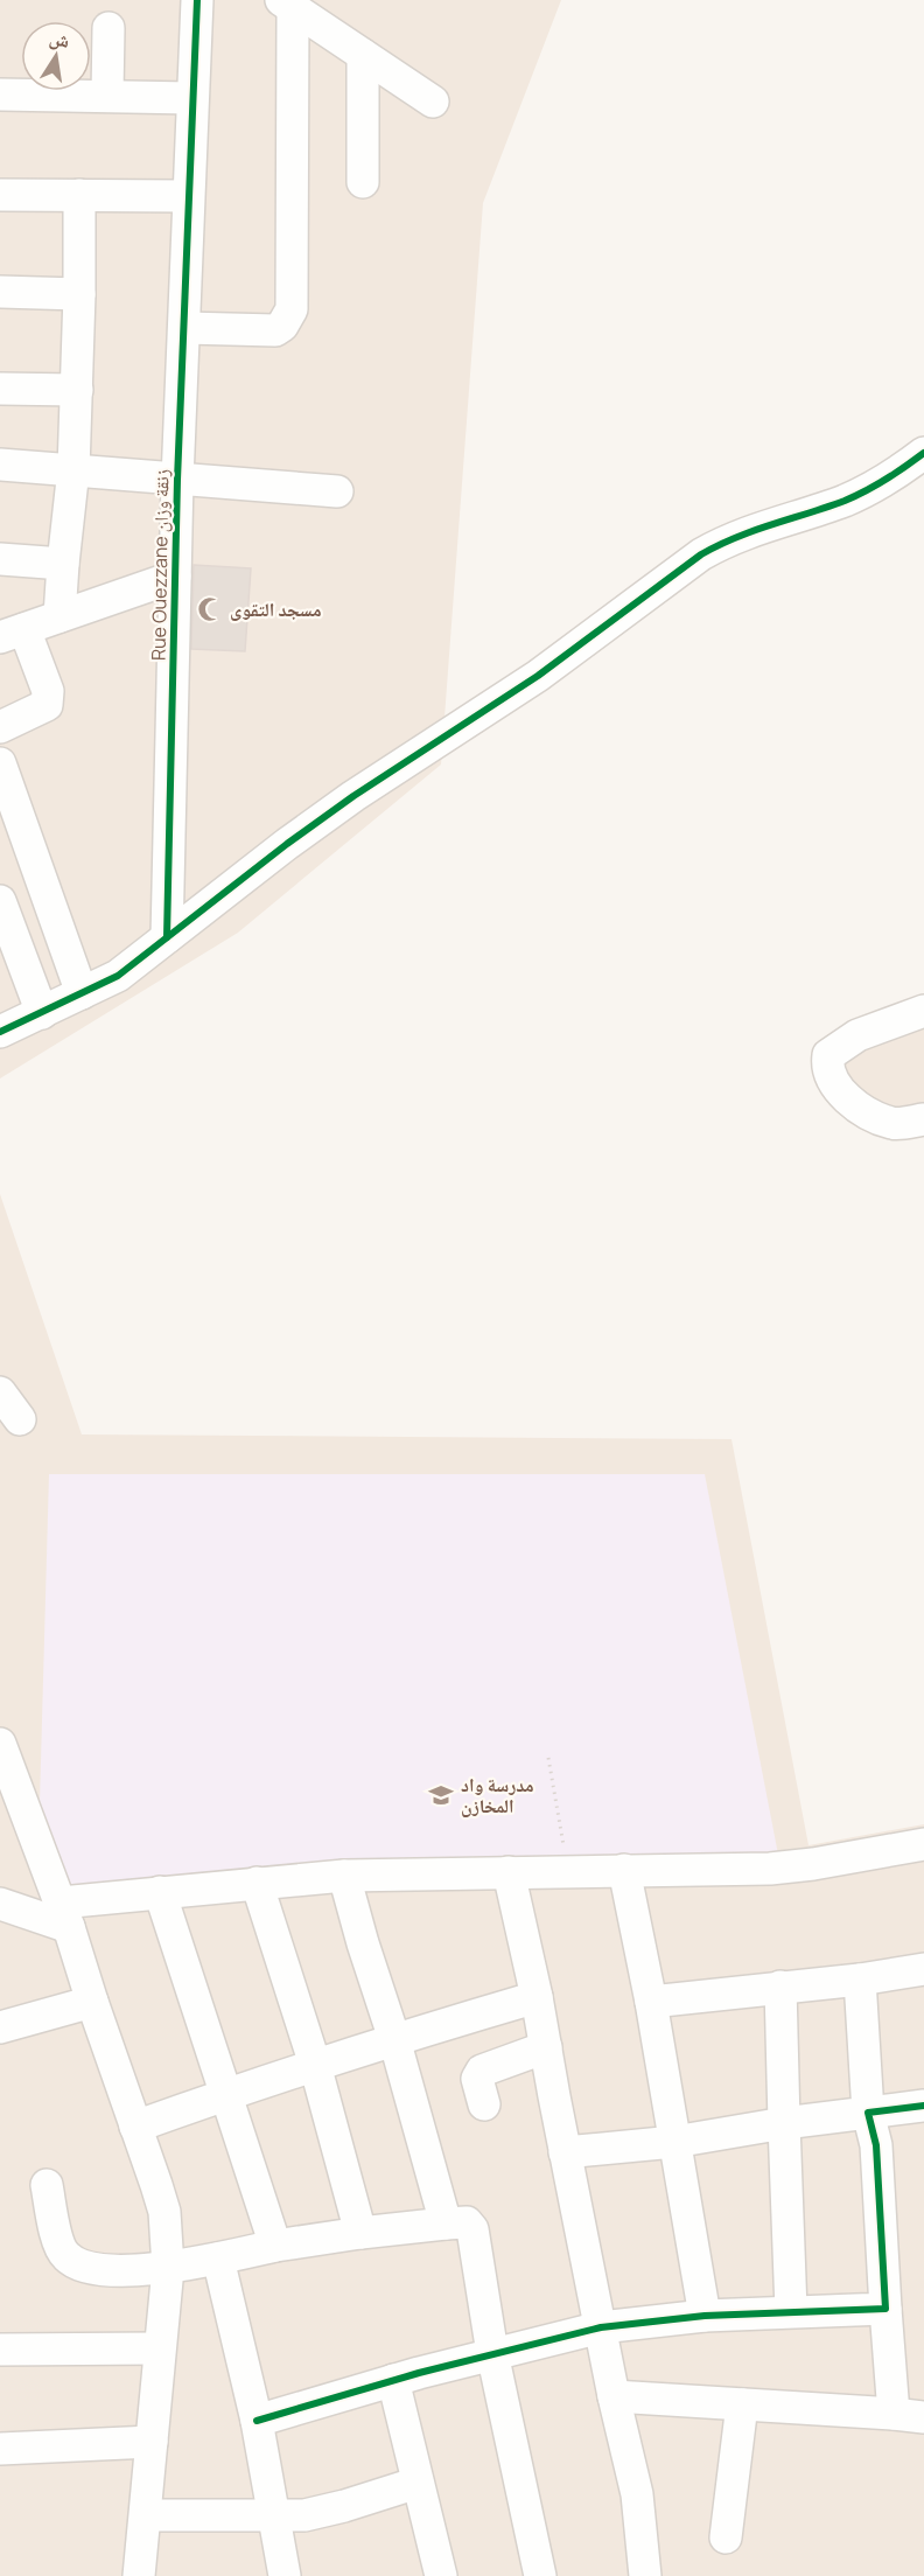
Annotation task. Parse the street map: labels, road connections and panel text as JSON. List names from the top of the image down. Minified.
{"streets":{"street":["Rue Ouezzane زنقة وزان"]},"places":{"mosque":["مسجد التقوى"],"school or university":["مدرسة واد المخازن"]},"north":"top"}
